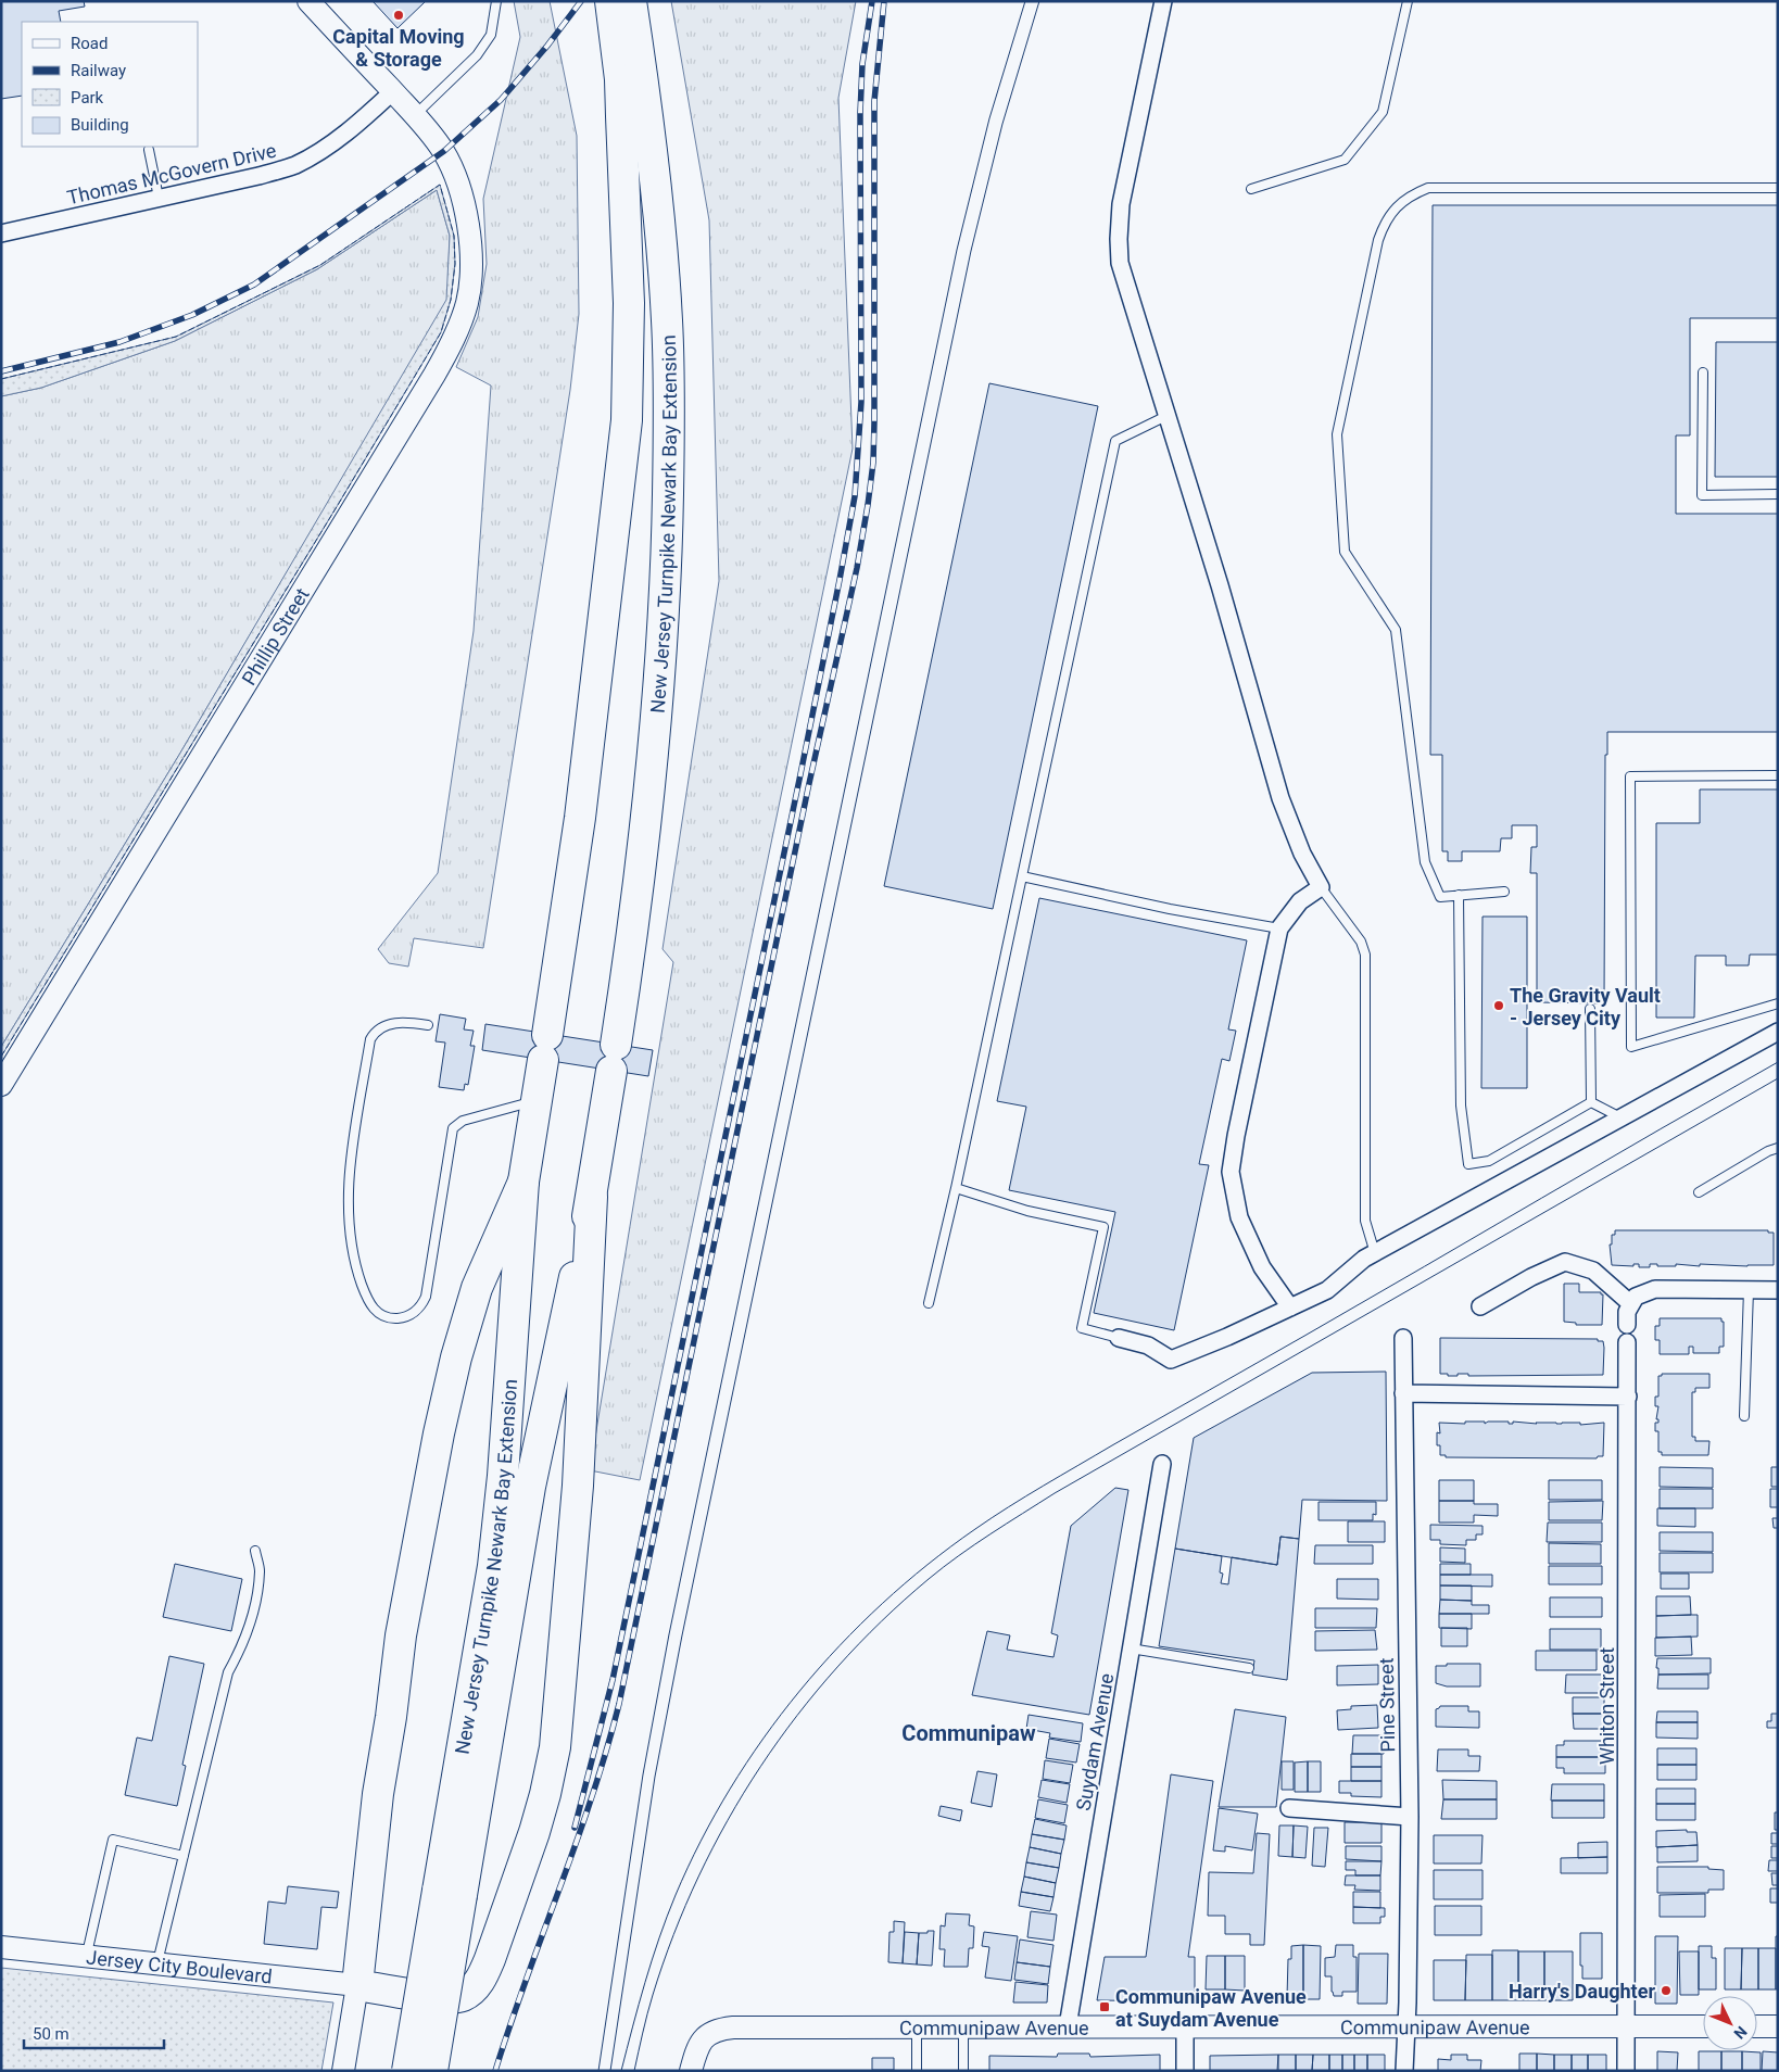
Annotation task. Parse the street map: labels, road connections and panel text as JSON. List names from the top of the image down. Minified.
{"streets":{"highway":["New Jersey Turnpike Newark Bay Extension"],"street":["Thomas McGovern Drive","Phillip Street","Pine Street","Whiton Street","Suydam Avenue","Jersey City Boulevard","Communipaw Avenue"]},"crossings":[["Thomas McGovern Drive","Phillip Street"],["Pine Street","Communipaw Avenue"],["Whiton Street","Communipaw Avenue"],["Suydam Avenue","Communipaw Avenue"]],"districts":["Communipaw"],"places":{"other":["Capital Moving & Storage","The Gravity Vault - Jersey City","Harry's Daughter"],"transit":["Communipaw Avenue at Suydam Avenue"]},"legend":["Road","Railway","Park","Building"],"scale_bar":"50 m","north":"bottom right"}
